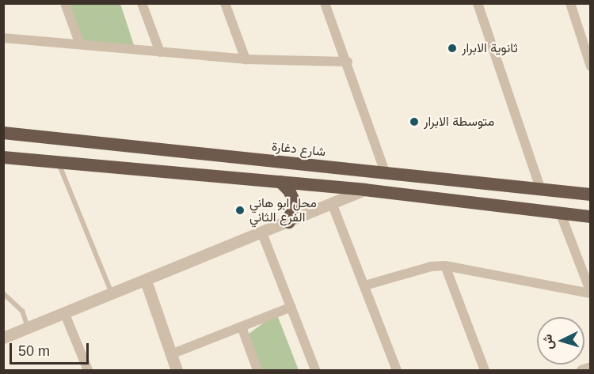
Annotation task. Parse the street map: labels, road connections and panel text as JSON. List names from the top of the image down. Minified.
{"streets":{"highway":["شارع دغارة"]},"places":["ثانوية الابرار","متوسطة الابرار","محل ابو هاني الفرع الثاني"],"scale_bar":"50 m","north":"left"}
